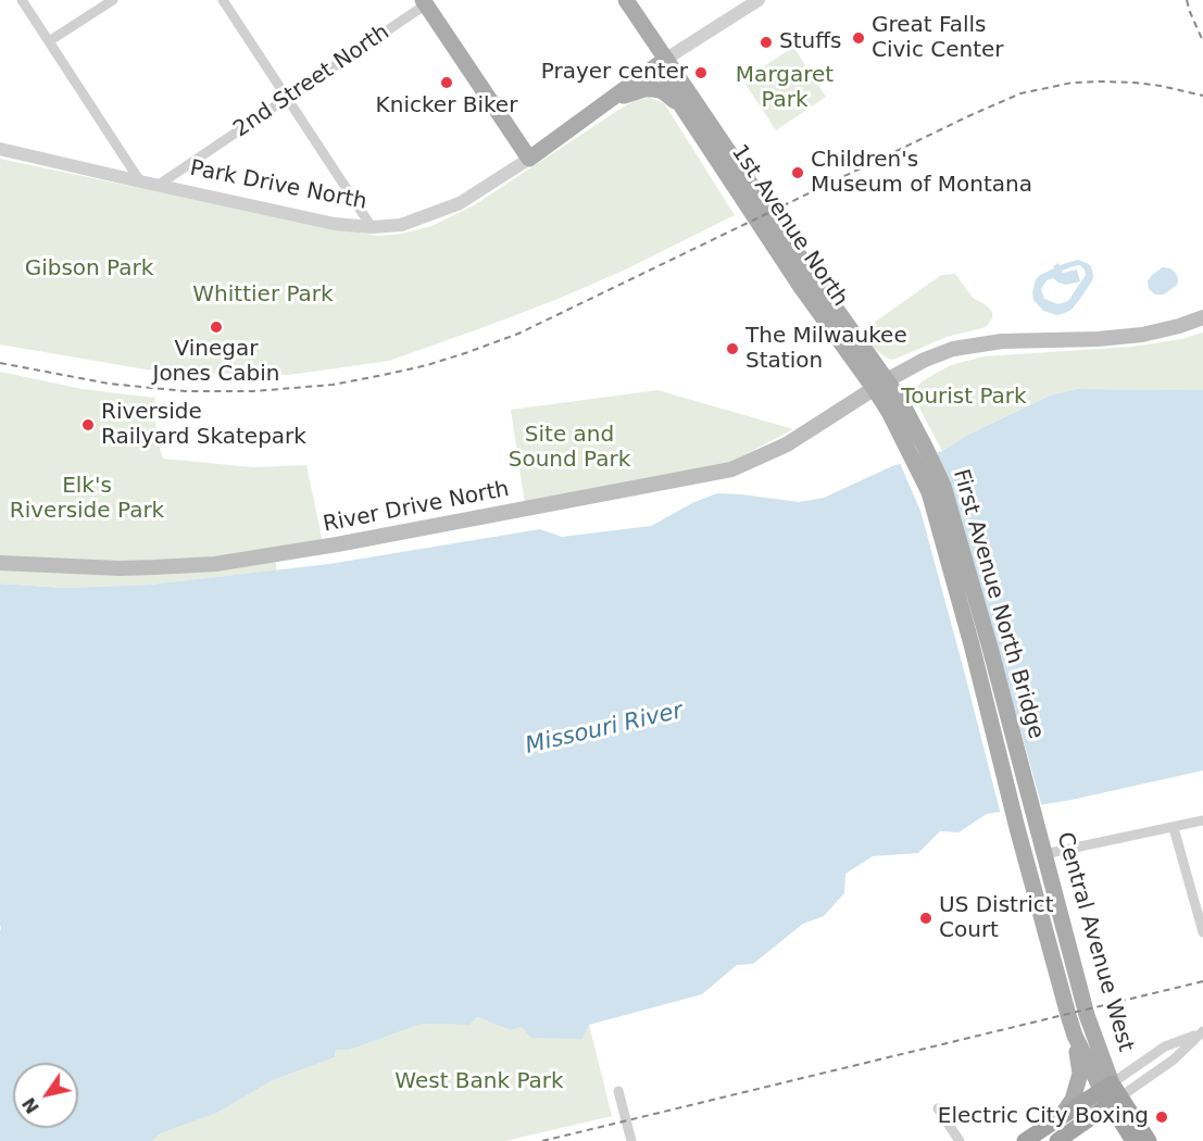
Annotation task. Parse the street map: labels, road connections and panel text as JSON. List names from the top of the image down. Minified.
{"streets":{"highway":["Central Avenue West"],"main road":["Park Drive North","1st Avenue North","River Drive North","First Avenue North Bridge"],"street":["2nd Street North"]},"crossings":[["2nd Street North","Park Drive North"],["Park Drive North","1st Avenue North"],["1st Avenue North","River Drive North"],["1st Avenue North","First Avenue North Bridge"],["First Avenue North Bridge","Central Avenue West"]],"water":["Missouri River"],"parks":["Margaret Park","Gibson Park","Whittier Park","Tourist Park","Site and Sound Park","Elk's Riverside Park","West Bank Park"],"places":["Great Falls Civic Center","Stuffs","Prayer center","Knicker Biker","Children's Museum of Montana","Vinegar Jones Cabin","The Milwaukee Station","Riverside Railyard Skatepark","US District Court","Electric City Boxing"],"north":"bottom left"}
